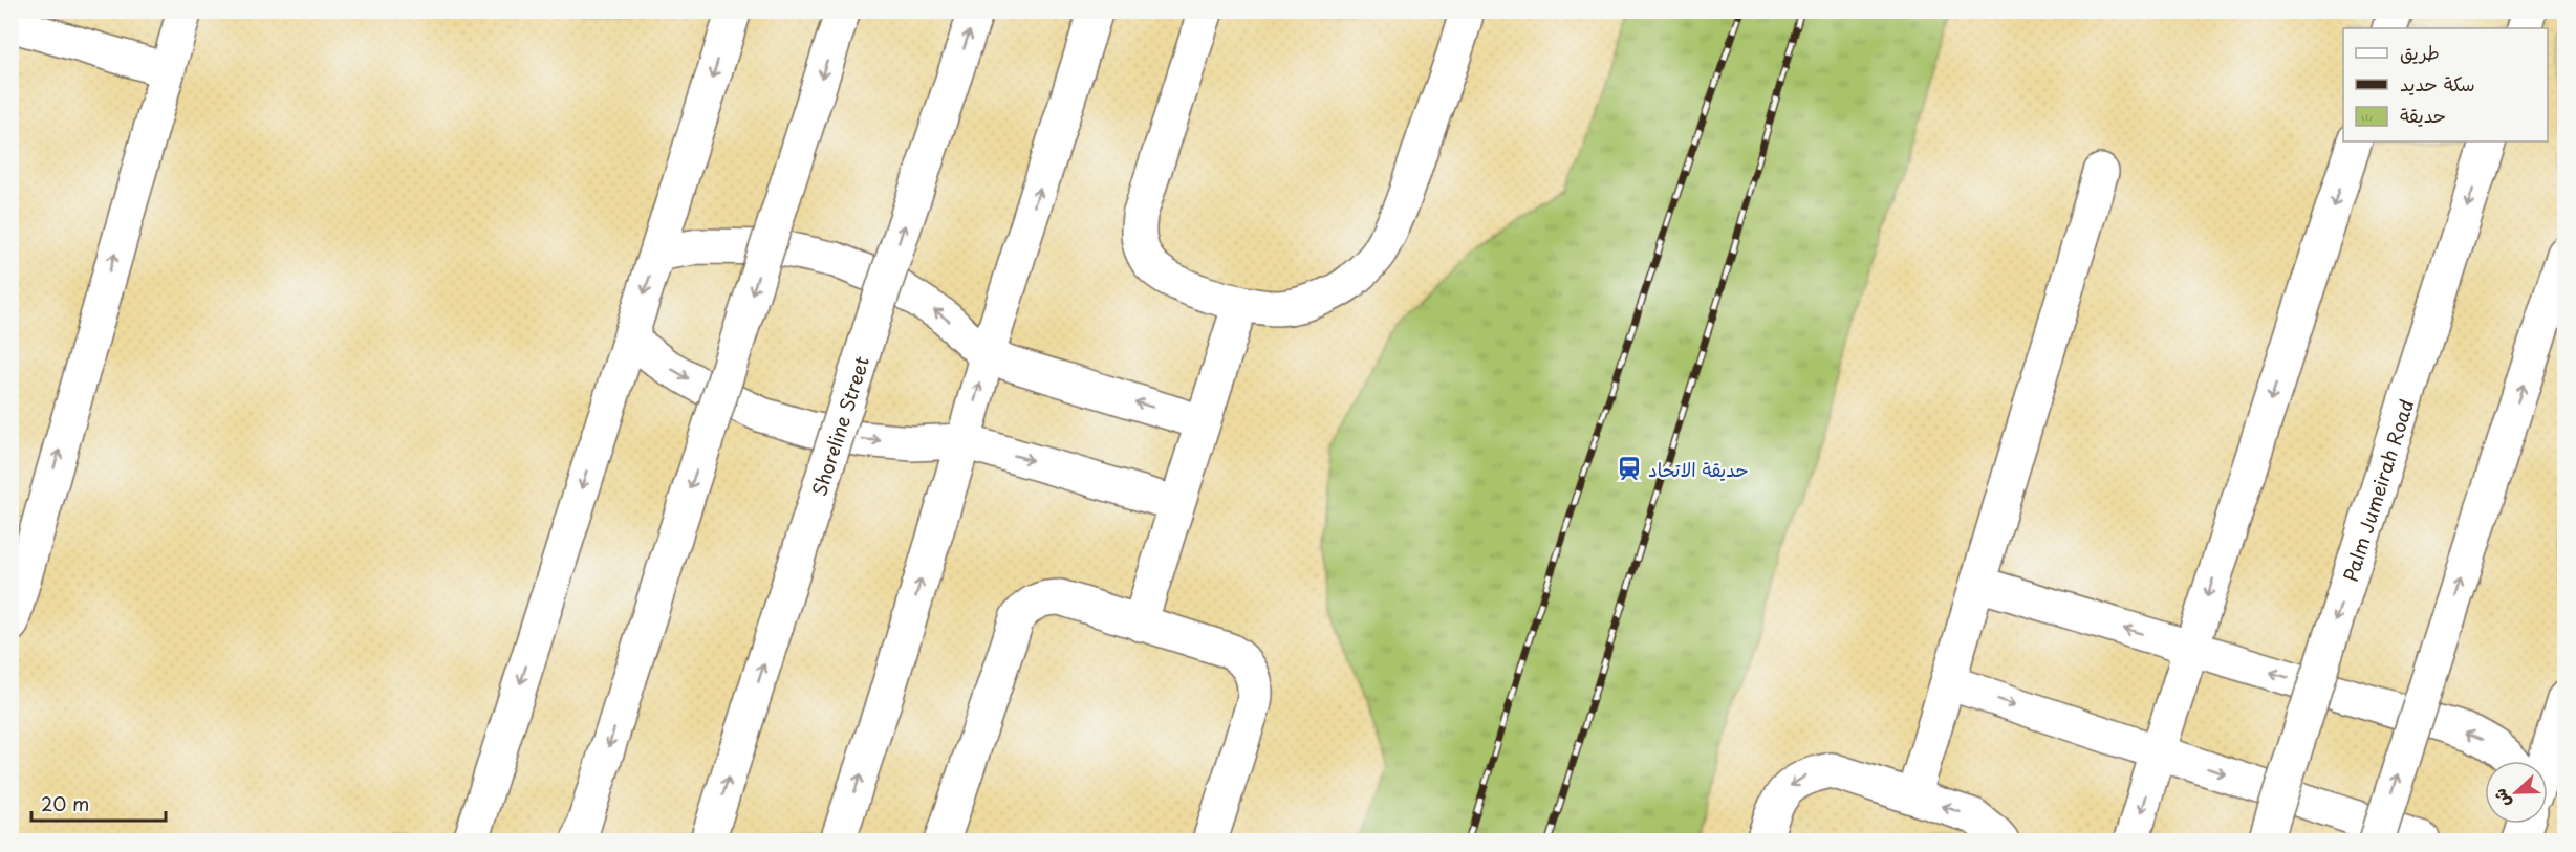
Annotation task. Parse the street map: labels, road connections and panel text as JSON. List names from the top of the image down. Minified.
{"streets":{"street":["Shoreline Street","Palm Jumeirah Road"]},"places":{"station":["حديقة الاتحاد"]},"legend":["طريق","سكة حديد","حديقة"],"scale_bar":"20 m","north":"left"}
